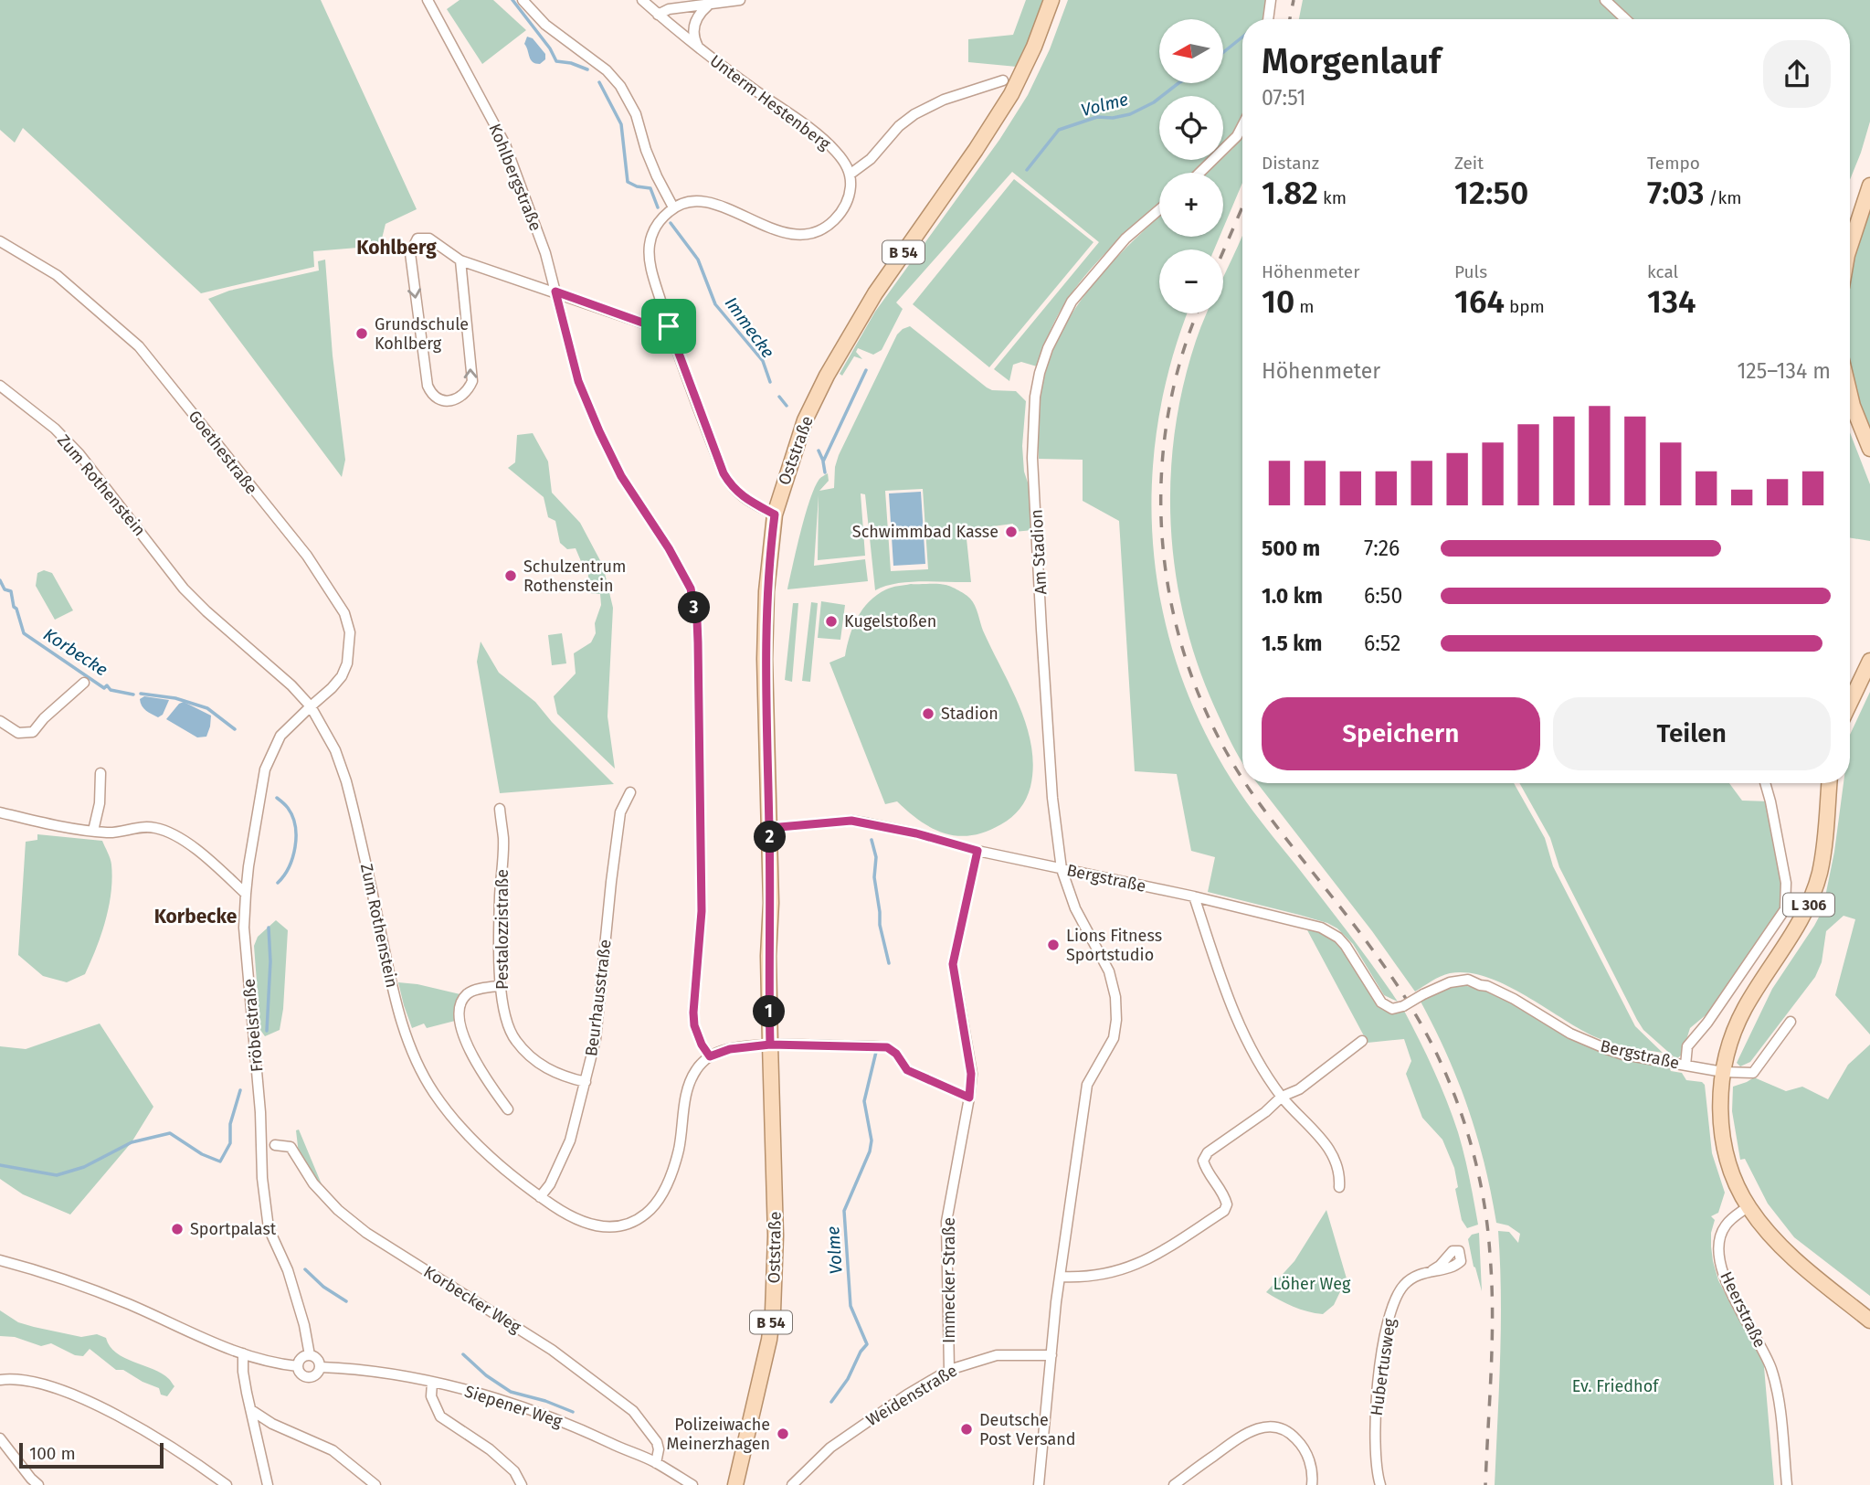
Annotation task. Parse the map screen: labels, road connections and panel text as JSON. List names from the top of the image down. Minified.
{"streets":{"main road":["B 54","Oststraße","L 306"],"street":["Unterm Hestenberg","Kohlbergstraße","Goethestraße","Zum Rothenstein","Am Stadion","Bergstraße","Pestalozzistraße","Beurhausstraße","Fröbelstraße","Immecker Straße","Korbecker Weg","Heerstraße","Hubertusweg","Weidenstraße","Siepener Weg"]},"crossings":[["Kohlbergstraße","Zum Rothenstein"],["Oststraße","Bergstraße"],["Goethestraße","Zum Rothenstein"],["Goethestraße","Fröbelstraße"],["Zum Rothenstein","Beurhausstraße"],["Zum Rothenstein","Fröbelstraße"],["Am Stadion","Bergstraße"],["Bergstraße","L 306"],["Bergstraße","Immecker Straße"],["L 306","Heerstraße"],["Pestalozzistraße","Beurhausstraße"],["Fröbelstraße","Siepener Weg"],["Immecker Straße","Weidenstraße"],["Korbecker Weg","Siepener Weg"]],"districts":["Kohlberg","Korbecke"],"water":["Volme","Immecke","Korbecke"],"parks":["Löher Weg","Ev. Friedhof"],"places":["Grundschule Kohlberg","Schwimmbad Kasse","Schulzentrum Rothenstein","Kugelstoßen","Stadion","Lions Fitness Sportstudio","Sportpalast","Deutsche Post Versand","Polizeiwache Meinerzhagen"],"scale_bar":"100 m","north":"left","page":{"map_buttons":["+","−"],"heading":["Morgenlauf","07:51"],"stats":[["Distanz","1.82 km"],["Zeit","12:50"],["Tempo","7:03 /km"],["Höhenmeter","10 m"],["Puls","164 bpm"],["kcal","134"]],"chart":["Höhenmeter","125–134 m"],"list":[{"name":"500 m","note":"7:26"},{"name":"1.0 km","note":"6:50"},{"name":"1.5 km","note":"6:52"}],"pins":["3","2","1"],"buttons":["Speichern","Teilen"],"scale":"100 m"}}
